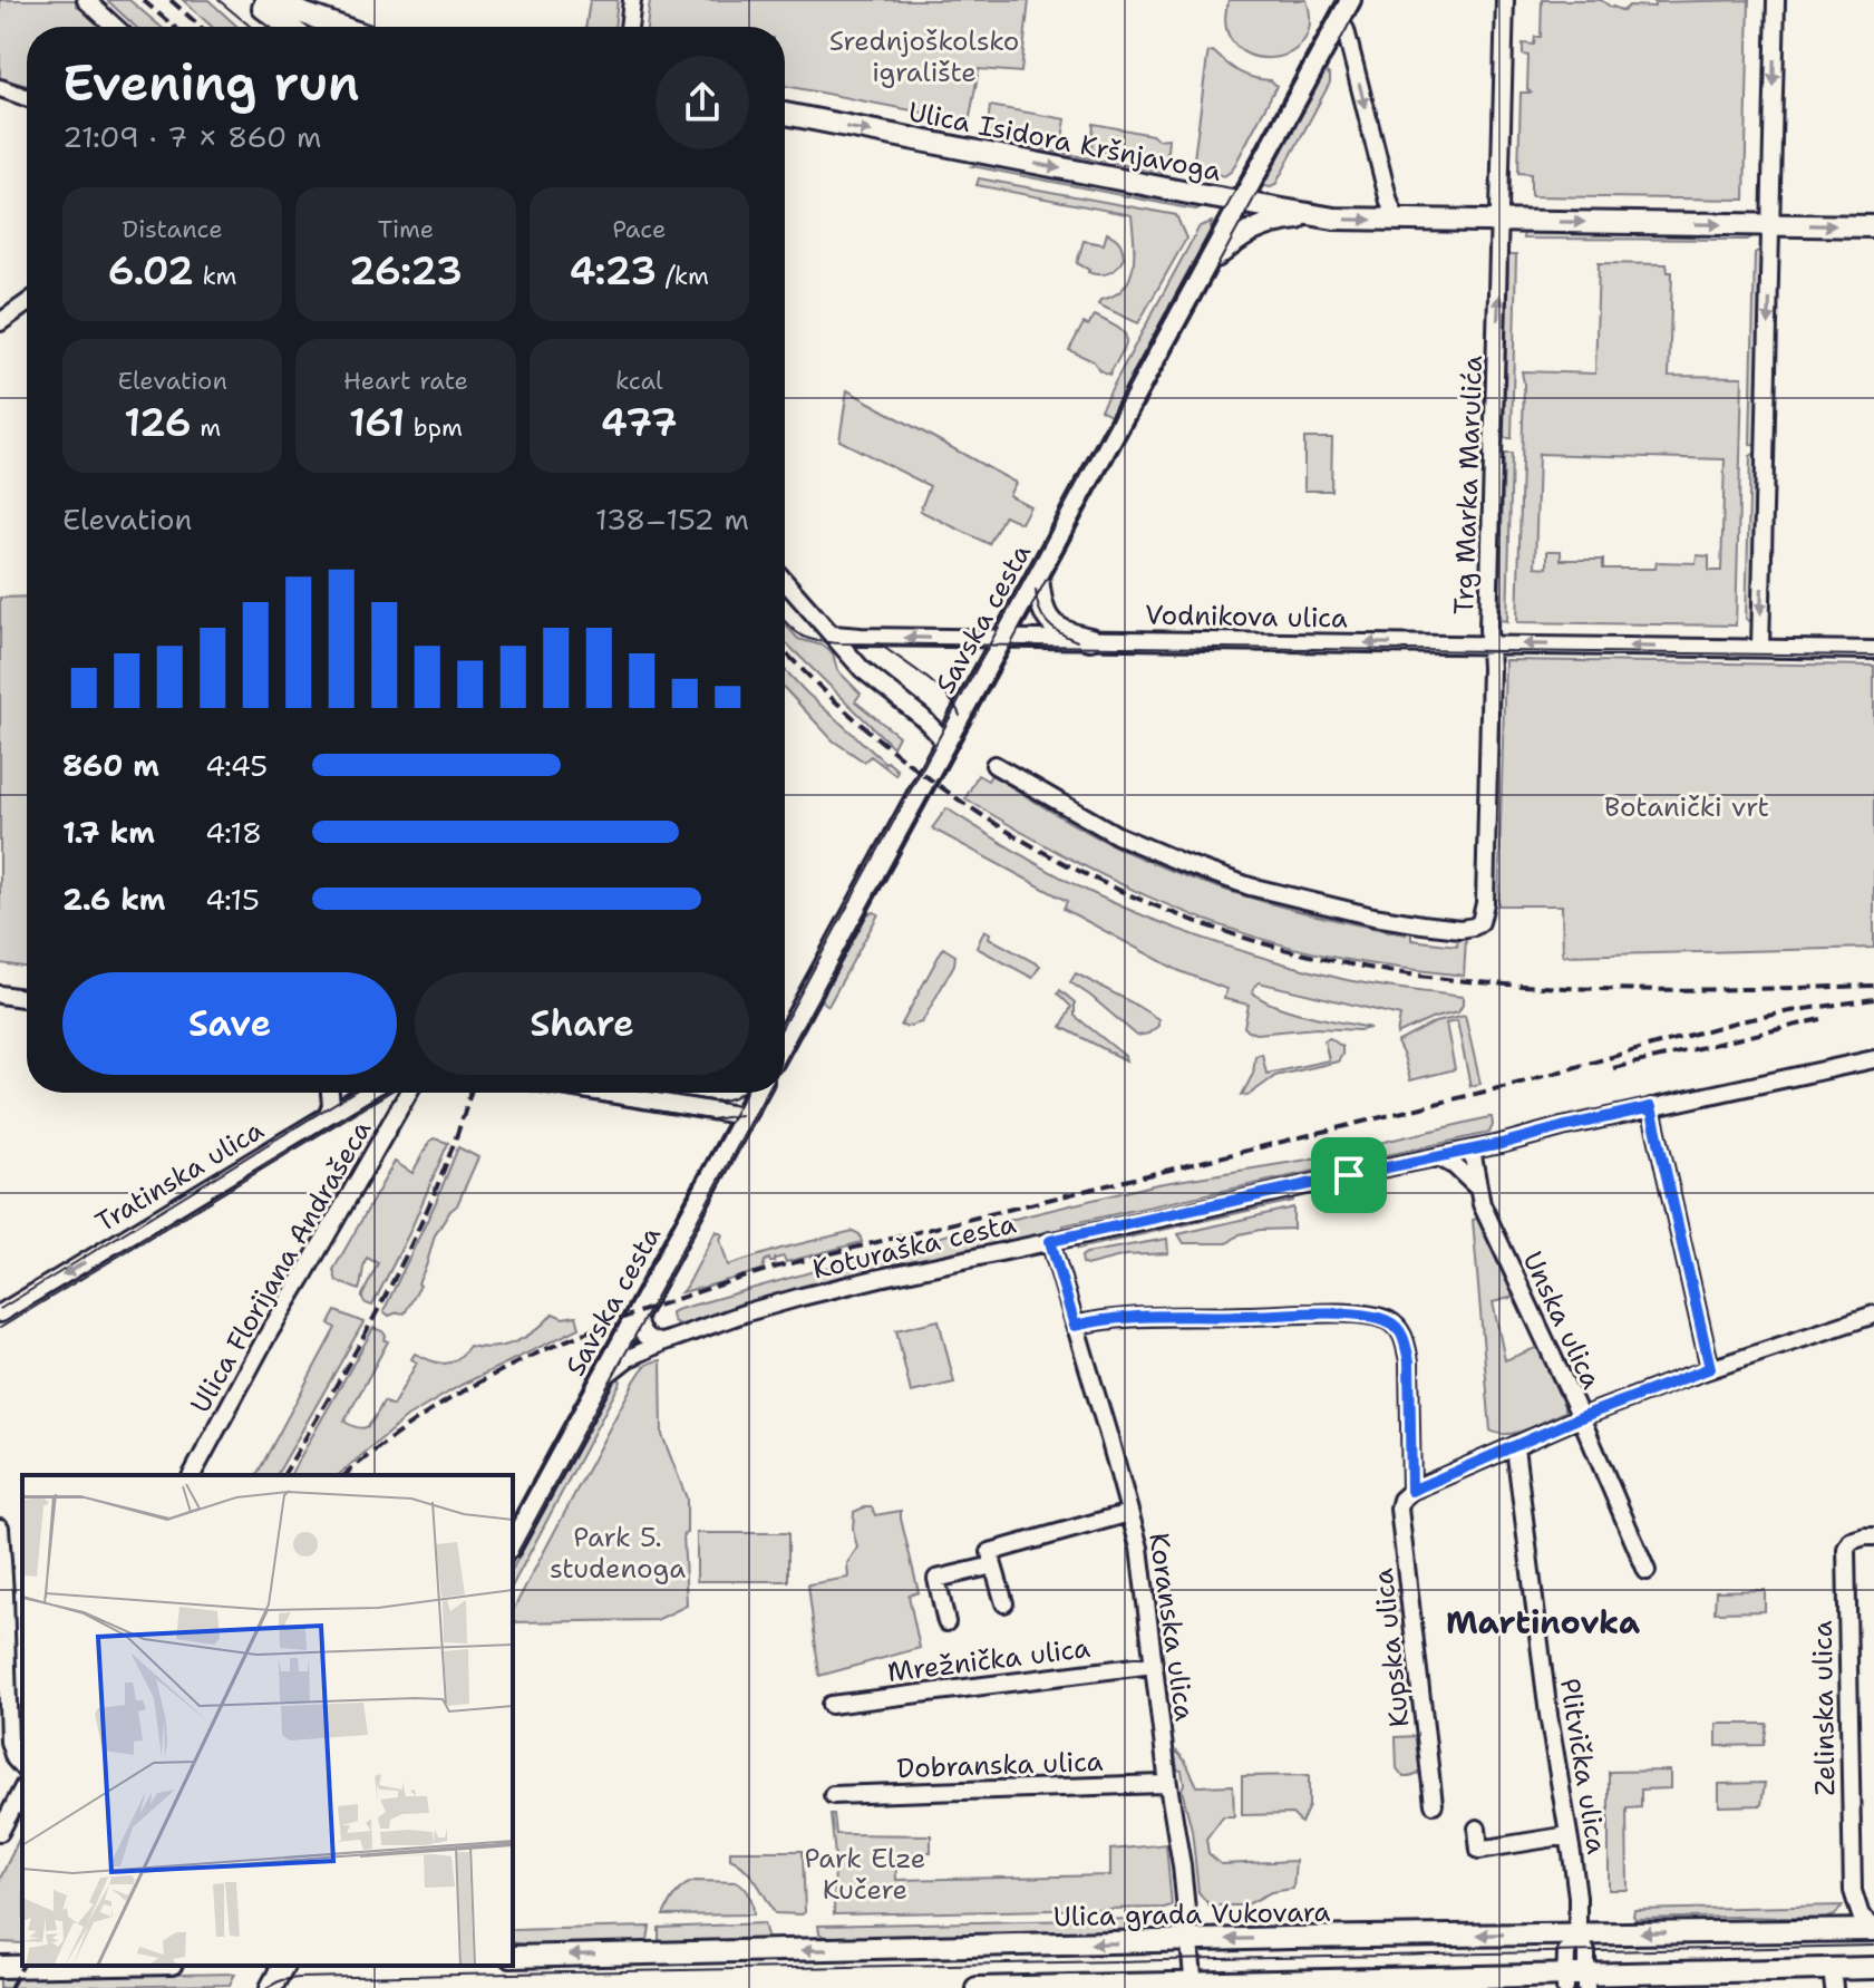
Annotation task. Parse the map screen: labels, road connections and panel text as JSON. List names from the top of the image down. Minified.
{"streets":{"main road":["Ulica Isidora Kršnjavoga","Savska cesta","Ulica grada Vukovara"],"street":["Trg Marka Marulića","Vodnikova ulica","Tratinska ulica","Koturaška cesta","Ulica Florijana Andrašeca","Unska ulica","Koranska ulica","Kupska ulica","Mrežnička ulica","Zelinska ulica","Dobranska ulica","Plitvička ulica"]},"crossings":[["Ulica Isidora Kršnjavoga","Savska cesta"],["Trg Marka Marulića","Vodnikova ulica"],["Vodnikova ulica","Savska cesta"],["Savska cesta","Koturaška cesta"],["Koturaška cesta","Unska ulica"],["Koturaška cesta","Koranska ulica"],["Koranska ulica","Mrežnička ulica"],["Koranska ulica","Dobranska ulica"],["Koranska ulica","Ulica grada Vukovara"],["Plitvička ulica","Ulica grada Vukovara"]],"one_way":["Ulica Isidora Kršnjavoga","Vodnikova ulica","Tratinska ulica"],"districts":["Martinovka"],"parks":["Srednjoškolsko igralište","Botanički vrt","Park 5. studenoga","Park Elze Kučere"],"page":{"heading":["Evening run","21:09 · 7 × 860 m"],"stats":[["Distance","6.02 km"],["Time","26:23"],["Pace","4:23 /km"],["Elevation","126 m"],["Heart rate","161 bpm"],["kcal","477"]],"chart":["Elevation","138–152 m"],"list":[{"name":"860 m","note":"4:45"},{"name":"1.7 km","note":"4:18"},{"name":"2.6 km","note":"4:15"}],"buttons":["Save","Share"]}}
